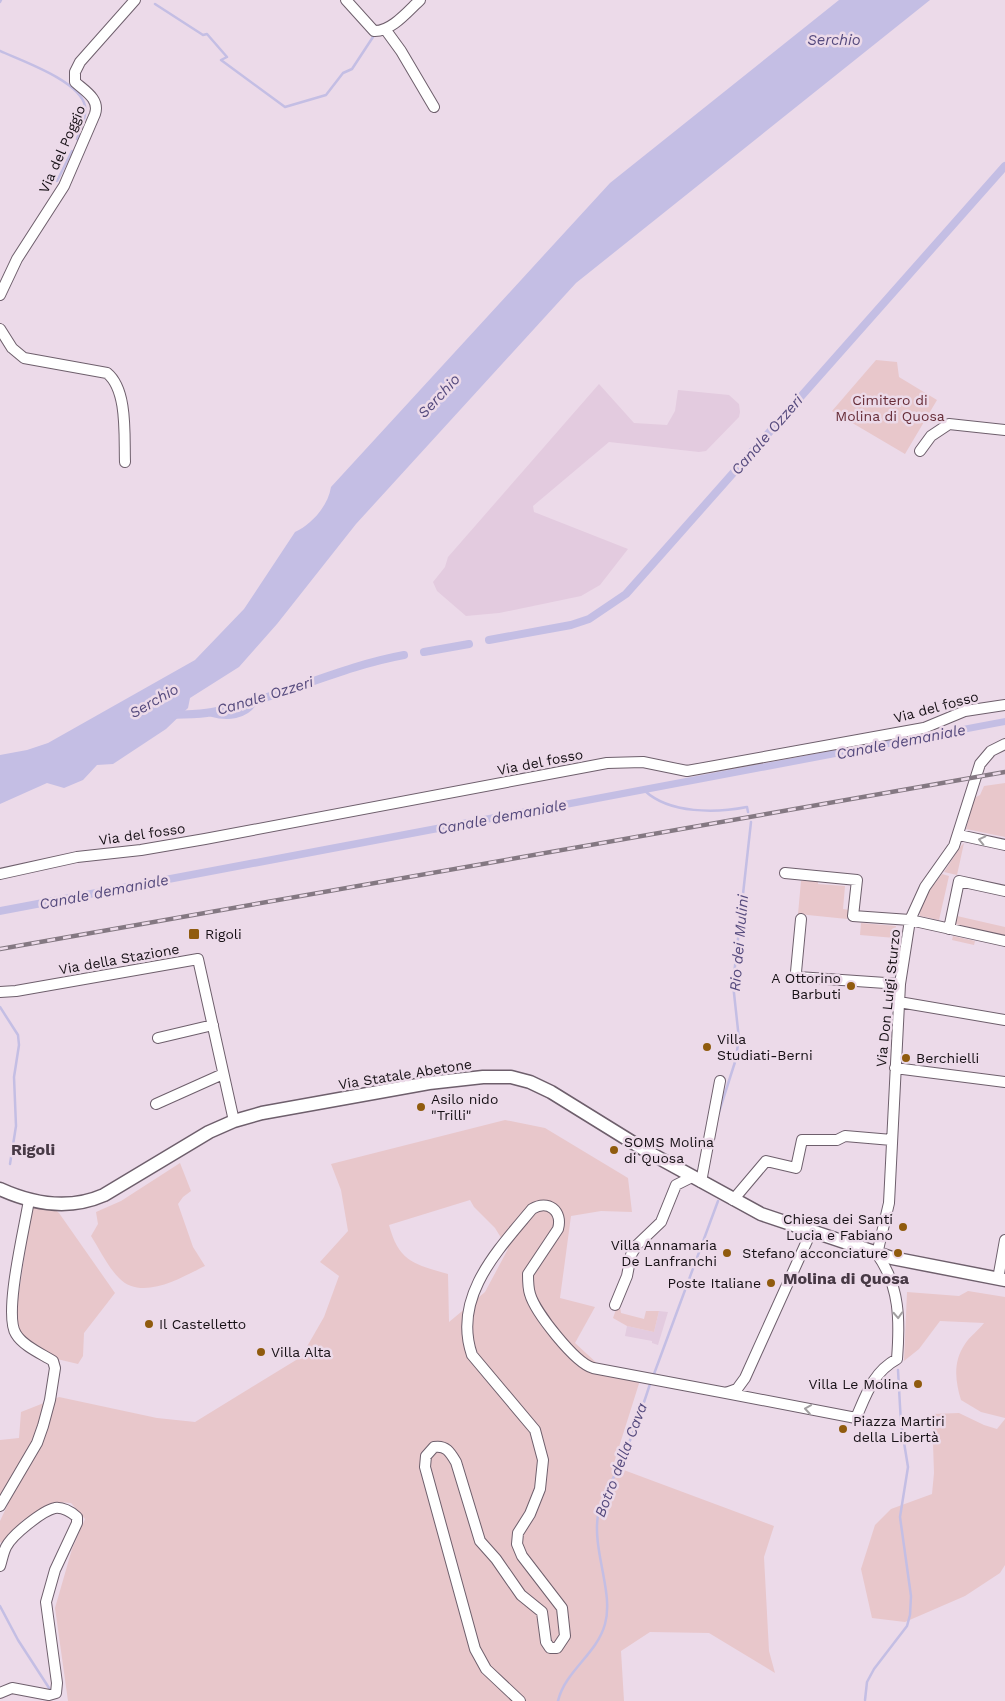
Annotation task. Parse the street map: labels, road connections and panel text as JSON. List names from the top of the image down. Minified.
{"streets":{"main road":["Via Statale Abetone"],"street":["Via del Poggio","Via del fosso","Via della Stazione","Via Don Luigi Sturzo"]},"crossings":[["Via della Stazione","Via Statale Abetone"],["Via Don Luigi Sturzo","Via Statale Abetone"]],"districts":["Rigoli","Molina di Quosa"],"water":["Serchio","Canale Ozzeri","Canale demaniale","Rio dei Mulini","Botro della Cava"],"parks":["Cimitero di Molina di Quosa"],"places":{"transit":["Rigoli"],"other":["A Ottorino Barbuti","Villa Studiati-Berni","Berchielli","Asilo nido \"Trilli\"","SOMS Molina di Quosa","Chiesa dei Santi Lucia e Fabiano","Villa Annamaria De Lanfranchi","Stefano acconciature","Poste Italiane","Il Castelletto","Villa Alta","Villa Le Molina","Piazza Martiri della Libertà"]}}
